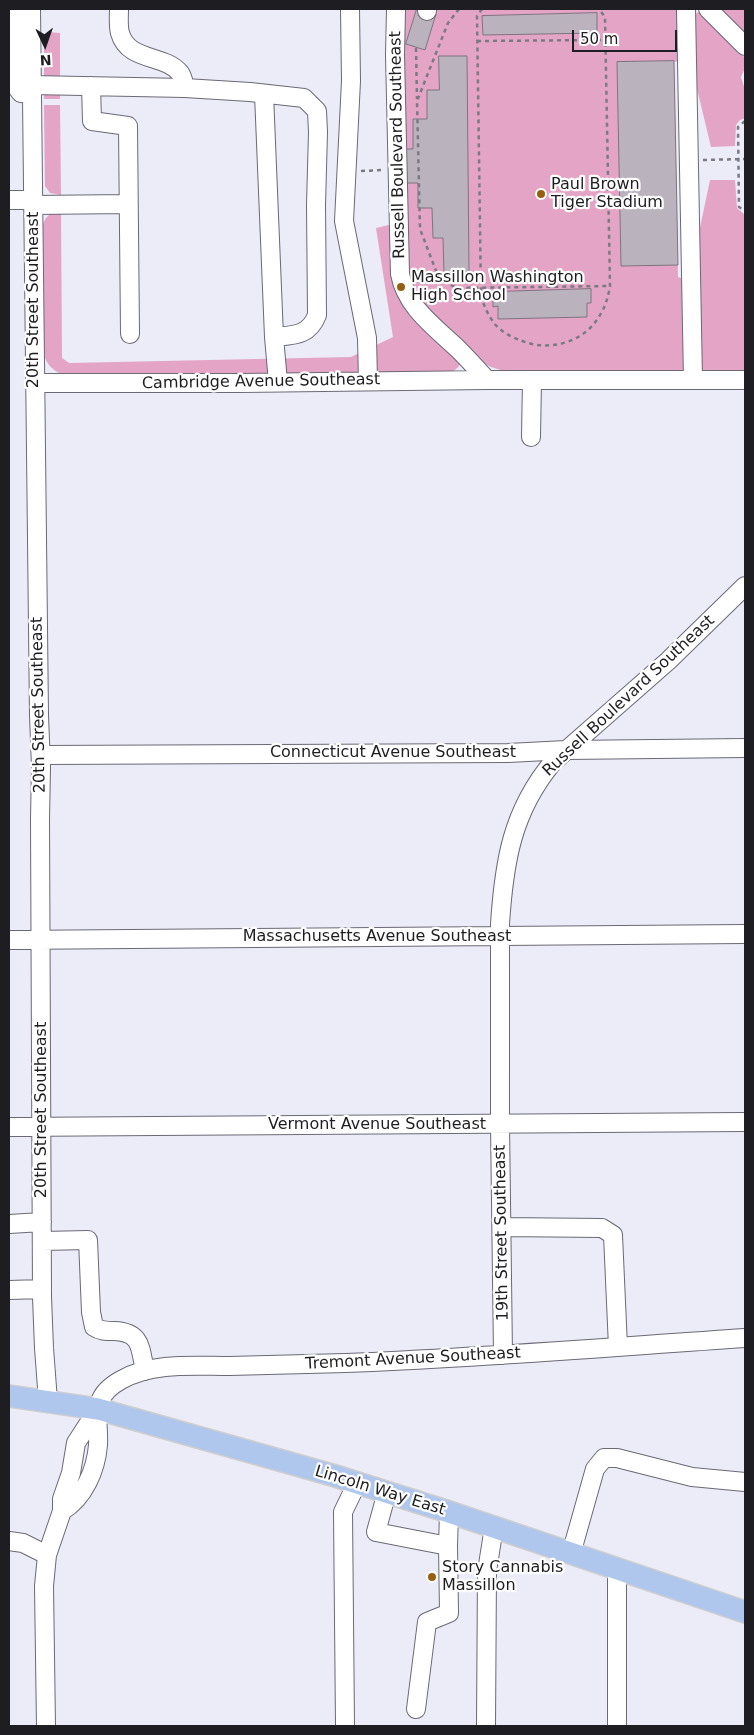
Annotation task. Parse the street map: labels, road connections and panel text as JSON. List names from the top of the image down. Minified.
{"streets":{"main road":["Lincoln Way East"],"street":["Russell Boulevard Southeast","20th Street Southeast","Cambridge Avenue Southeast","Connecticut Avenue Southeast","Massachusetts Avenue Southeast","Vermont Avenue Southeast","19th Street Southeast","Tremont Avenue Southeast"]},"crossings":[["Russell Boulevard Southeast","Cambridge Avenue Southeast"],["Russell Boulevard Southeast","Connecticut Avenue Southeast"],["Russell Boulevard Southeast","19th Street Southeast"],["20th Street Southeast","Cambridge Avenue Southeast"],["20th Street Southeast","Connecticut Avenue Southeast"],["20th Street Southeast","Massachusetts Avenue Southeast"],["20th Street Southeast","Vermont Avenue Southeast"],["20th Street Southeast","Lincoln Way East"],["Massachusetts Avenue Southeast","19th Street Southeast"],["Vermont Avenue Southeast","19th Street Southeast"],["19th Street Southeast","Tremont Avenue Southeast"],["Tremont Avenue Southeast","Lincoln Way East"]],"places":["Paul Brown Tiger Stadium","Massillon Washington High School","Story Cannabis Massillon"],"scale_bar":"50 m","north":"bottom"}
